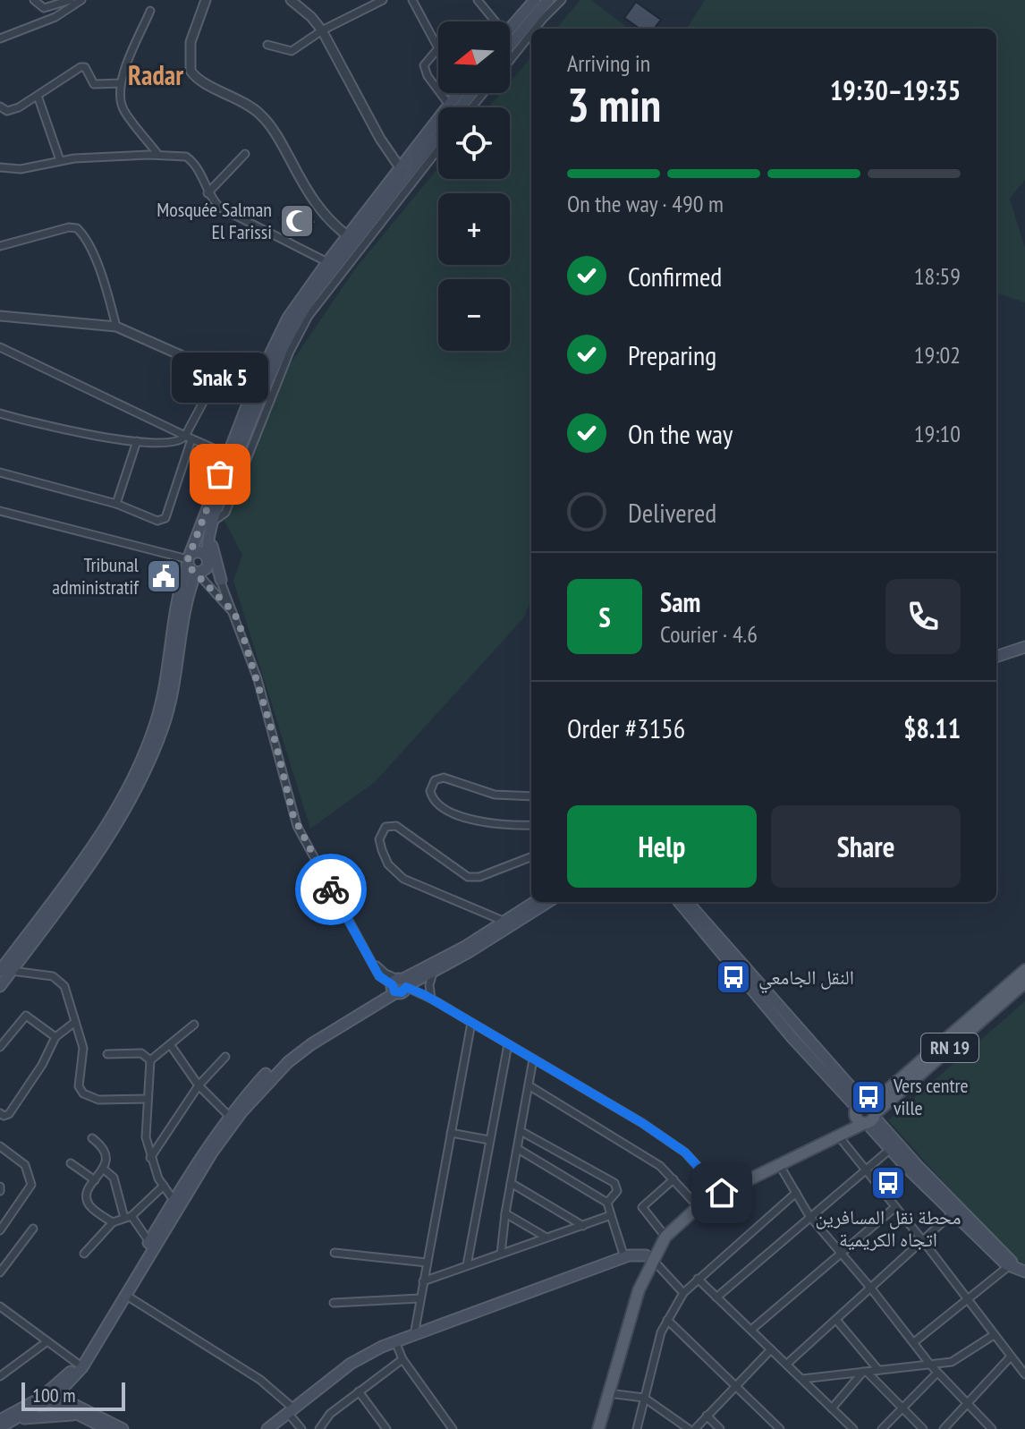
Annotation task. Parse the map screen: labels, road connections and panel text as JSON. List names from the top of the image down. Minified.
{"streets":{"main road":["RN 19"]},"districts":["Radar"],"places":{"mosque":["Mosquée Salman El Farissi"],"other":["Snak 5"],"public building":["Tribunal administratif"],"bus stop":["النقل الجامعي","Vers centre ville","محطة نقل المسافرين اتجاه الكريمية"]},"scale_bar":"100 m","north":"left","page":{"map_buttons":["+","−"],"heading":["3 min","Arriving in","19:30–19:35"],"panel":["Sam","Courier · 4.6","Order #3156","$8.11"],"bar":"On the way · 490 m","list":[["Confirmed","18:59"],["Preparing","19:02"],["On the way","19:10"],"Delivered"],"bubble":"Snak 5","round":"S","buttons":["Help","Share"],"scale":"100 m"}}
